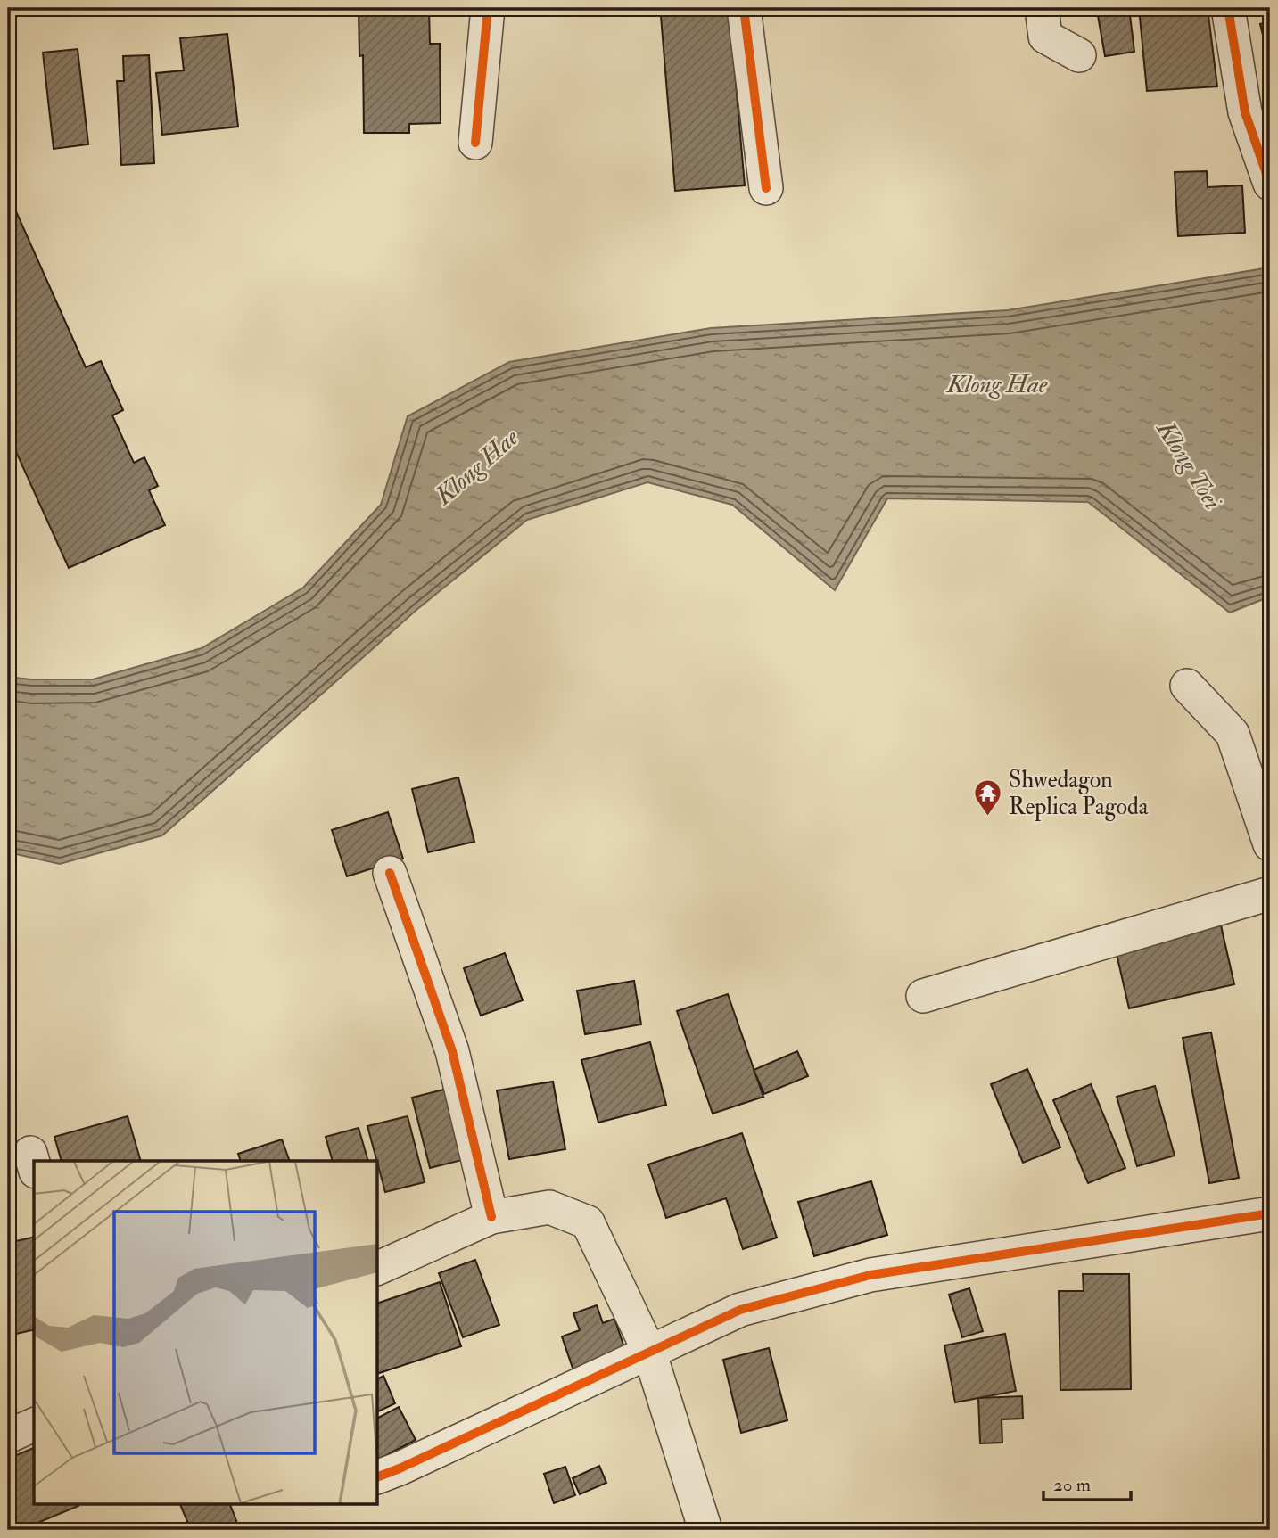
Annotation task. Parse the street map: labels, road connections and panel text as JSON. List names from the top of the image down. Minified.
{"water":["Klong Hae","Klong Toei"],"places":{"temple":["Shwedagon Replica Pagoda"]},"scale_bar":"20 m"}
